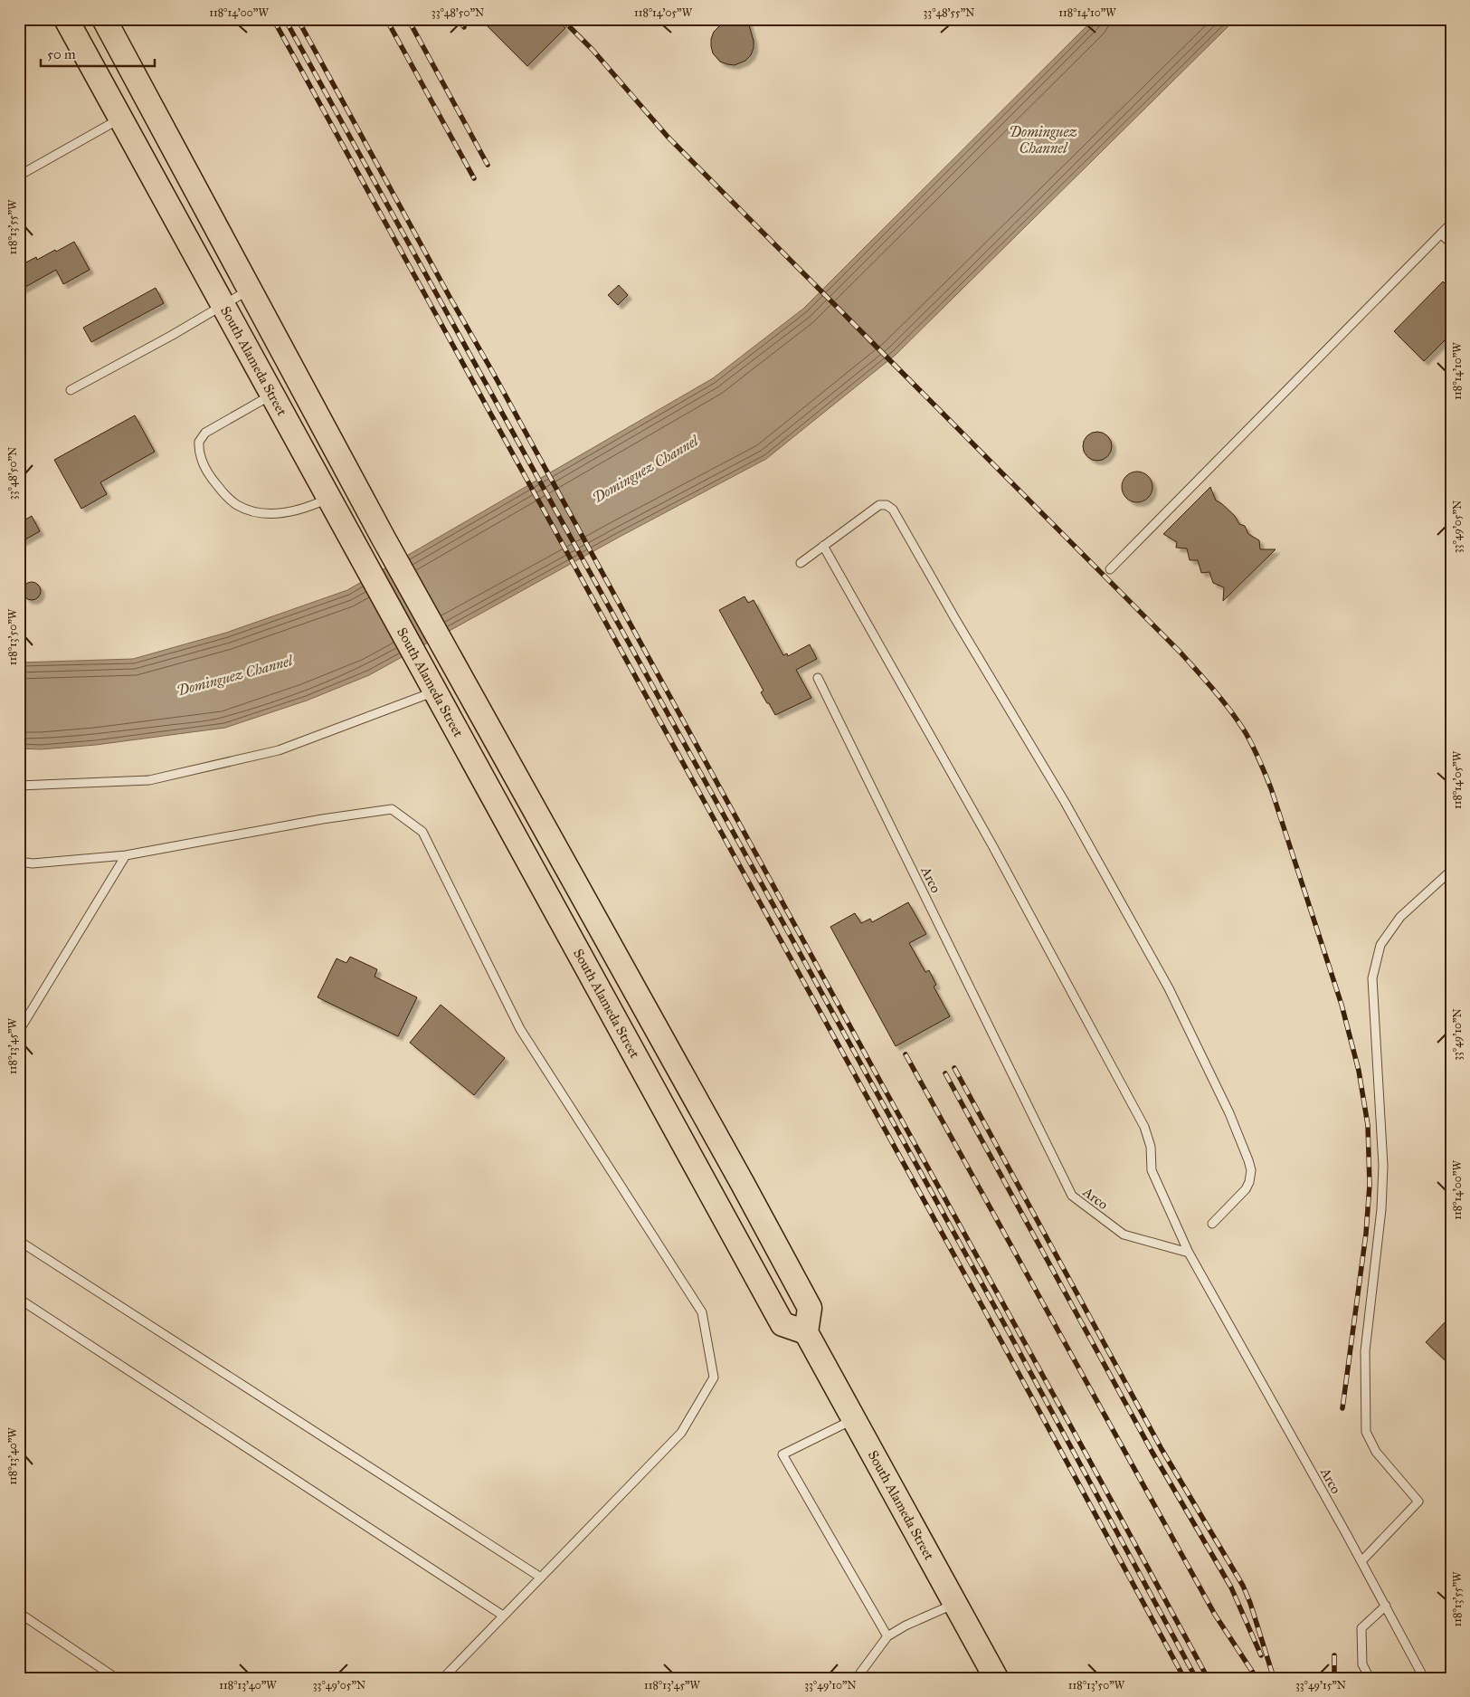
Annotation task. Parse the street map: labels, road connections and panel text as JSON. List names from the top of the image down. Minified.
{"streets":{"main road":["South Alameda Street"],"lane":["Arco"]},"water":["Dominguez Channel"],"scale_bar":"50 m","coordinates":["118°14'00\"W","33°48'50\"N","118°14'05\"W","33°48'55\"N","118°14'10\"W","118°13'55\"W","33°49'05\"N","118°13'50\"W","33°49'10\"N","118°13'45\"W","118°13'40\"W","33°49'15\"N"]}
